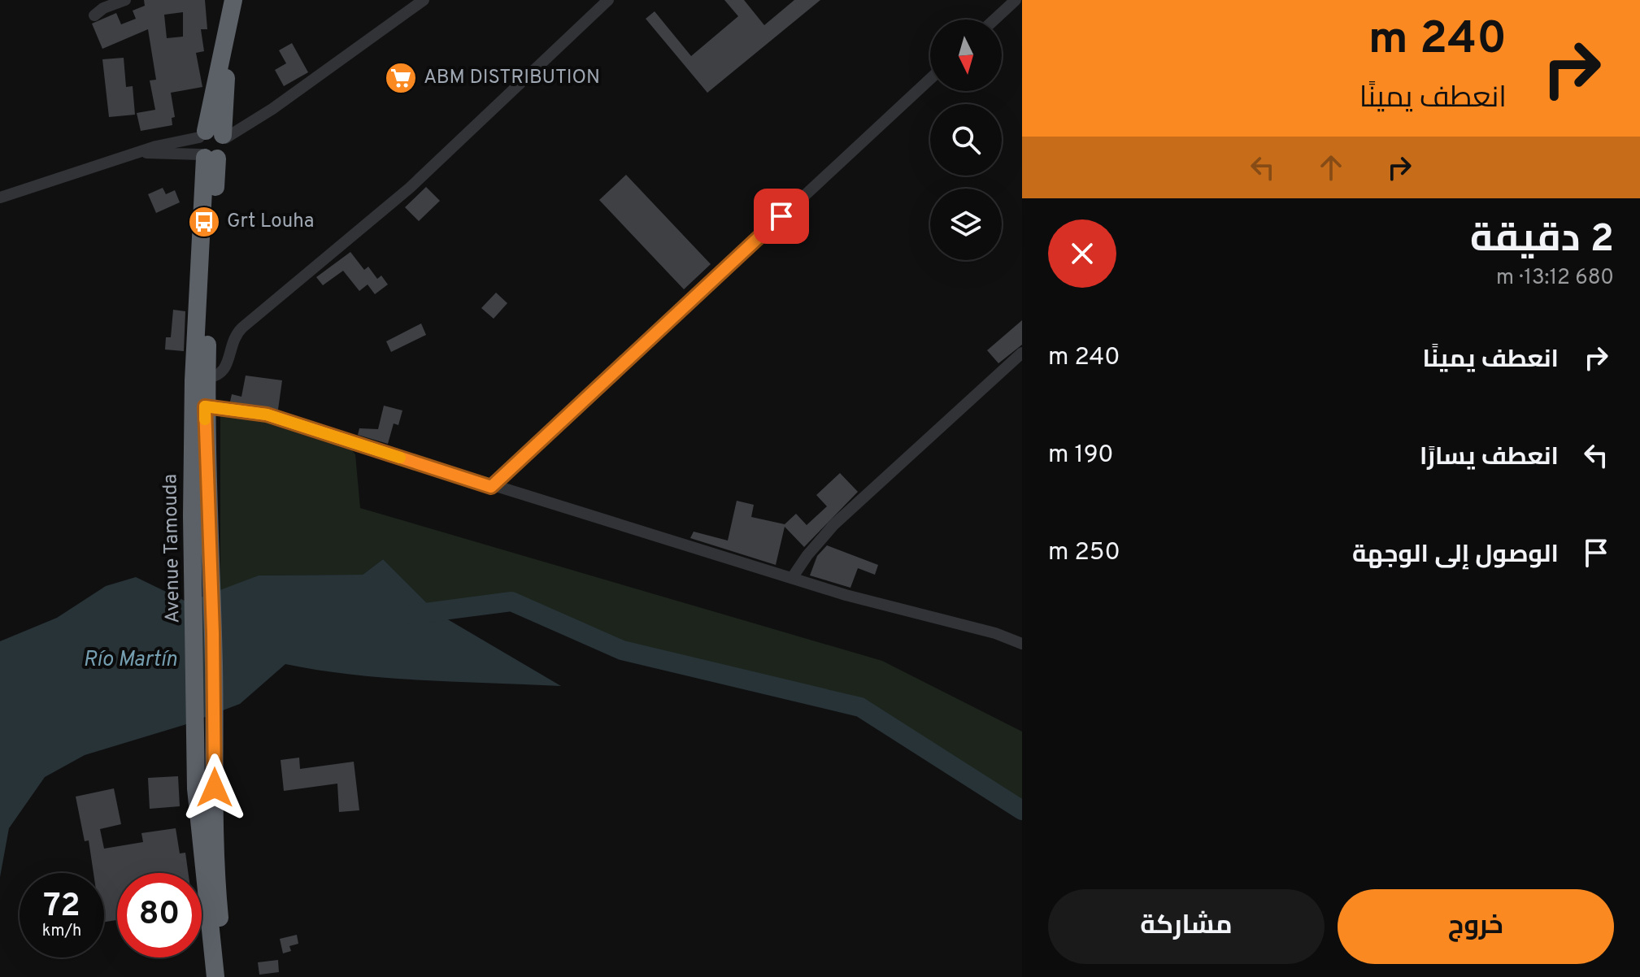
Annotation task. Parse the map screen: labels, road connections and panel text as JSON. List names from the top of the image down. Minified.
{"streets":{"highway":["Avenue Tamouda"]},"water":["Río Martín"],"places":{"supermarket":["ABM DISTRIBUTION"],"bus stop":["Grt Louha"]},"north":"bottom","page":{"turn":["240 m","انعطف يمينًا"],"heading":["2 دقيقة","680 m · 13:12"],"list":[{"name":"انعطف يمينًا","value":"240 m"},{"name":"انعطف يسارًا","value":"190 m"},{"name":"الوصول إلى الوجهة","value":"250 m"}],"speed":"72 km/h","limit":"80","buttons":["خروج","مشاركة"]}}
